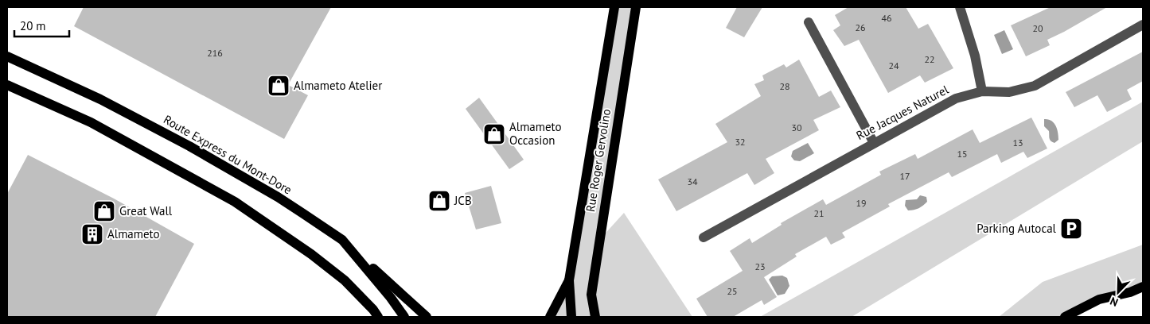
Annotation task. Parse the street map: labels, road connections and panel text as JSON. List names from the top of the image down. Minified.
{"streets":{"main road":["Route Express du Mont-Dore","Rue Roger Gervolino"],"street":["Rue Jacques Naturel"]},"places":{"shop":["Almameto Atelier","Almameto Occasion","JCB","Great Wall"],"parking":["Parking Autocal"],"building":["Almameto"]},"house_numbers":["46","26","20","216","22","24","28","30","32","13","15","17","34","19","21","23","25"],"scale_bar":"20 m","north":"bottom left"}
